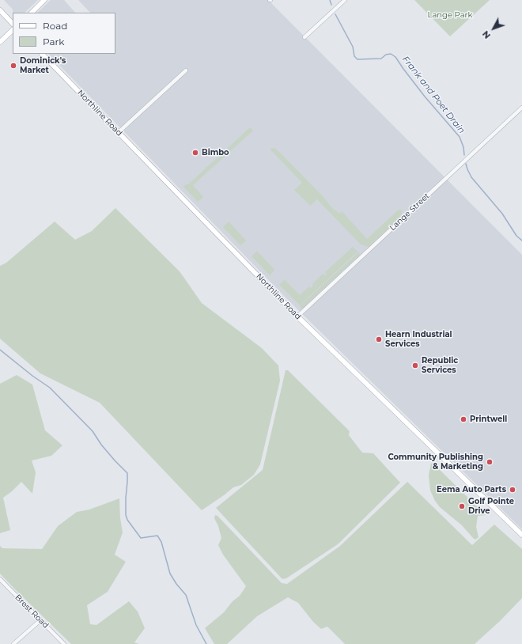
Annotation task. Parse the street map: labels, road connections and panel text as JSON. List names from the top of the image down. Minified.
{"streets":{"main road":["Northline Road"],"street":["Lange Street","Brest Road"]},"crossings":[["Northline Road","Lange Street"]],"water":["Frank and Poet Drain"],"parks":["Lange Park"],"places":["Dominick's Market","Bimbo","Hearn Industrial Services","Republic Services","Printwell","Community Publishing & Marketing","Eema Auto Parts","Golf Pointe Drive"],"legend":["Road","Park"],"north":"bottom left"}
